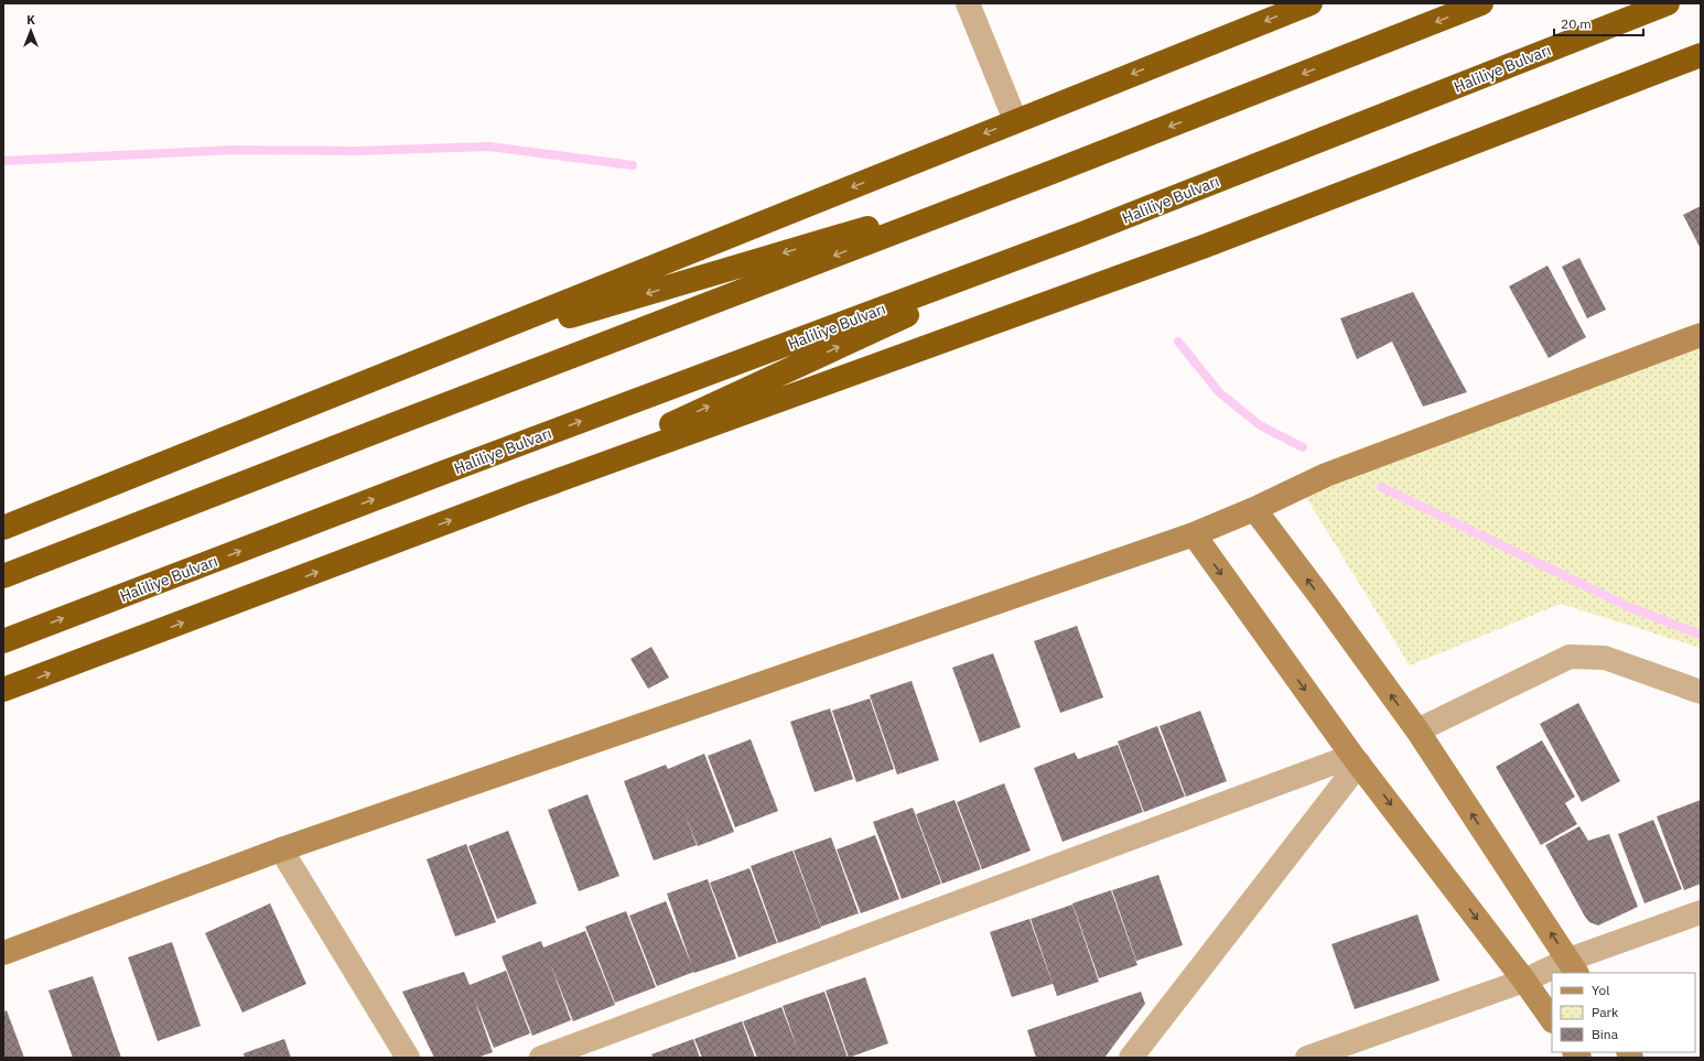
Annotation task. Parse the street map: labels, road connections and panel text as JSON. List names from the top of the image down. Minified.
{"streets":{"highway":["Haliliye Bulvarı"]},"legend":["Yol","Park","Bina"],"scale_bar":"20 m","north":"top"}
